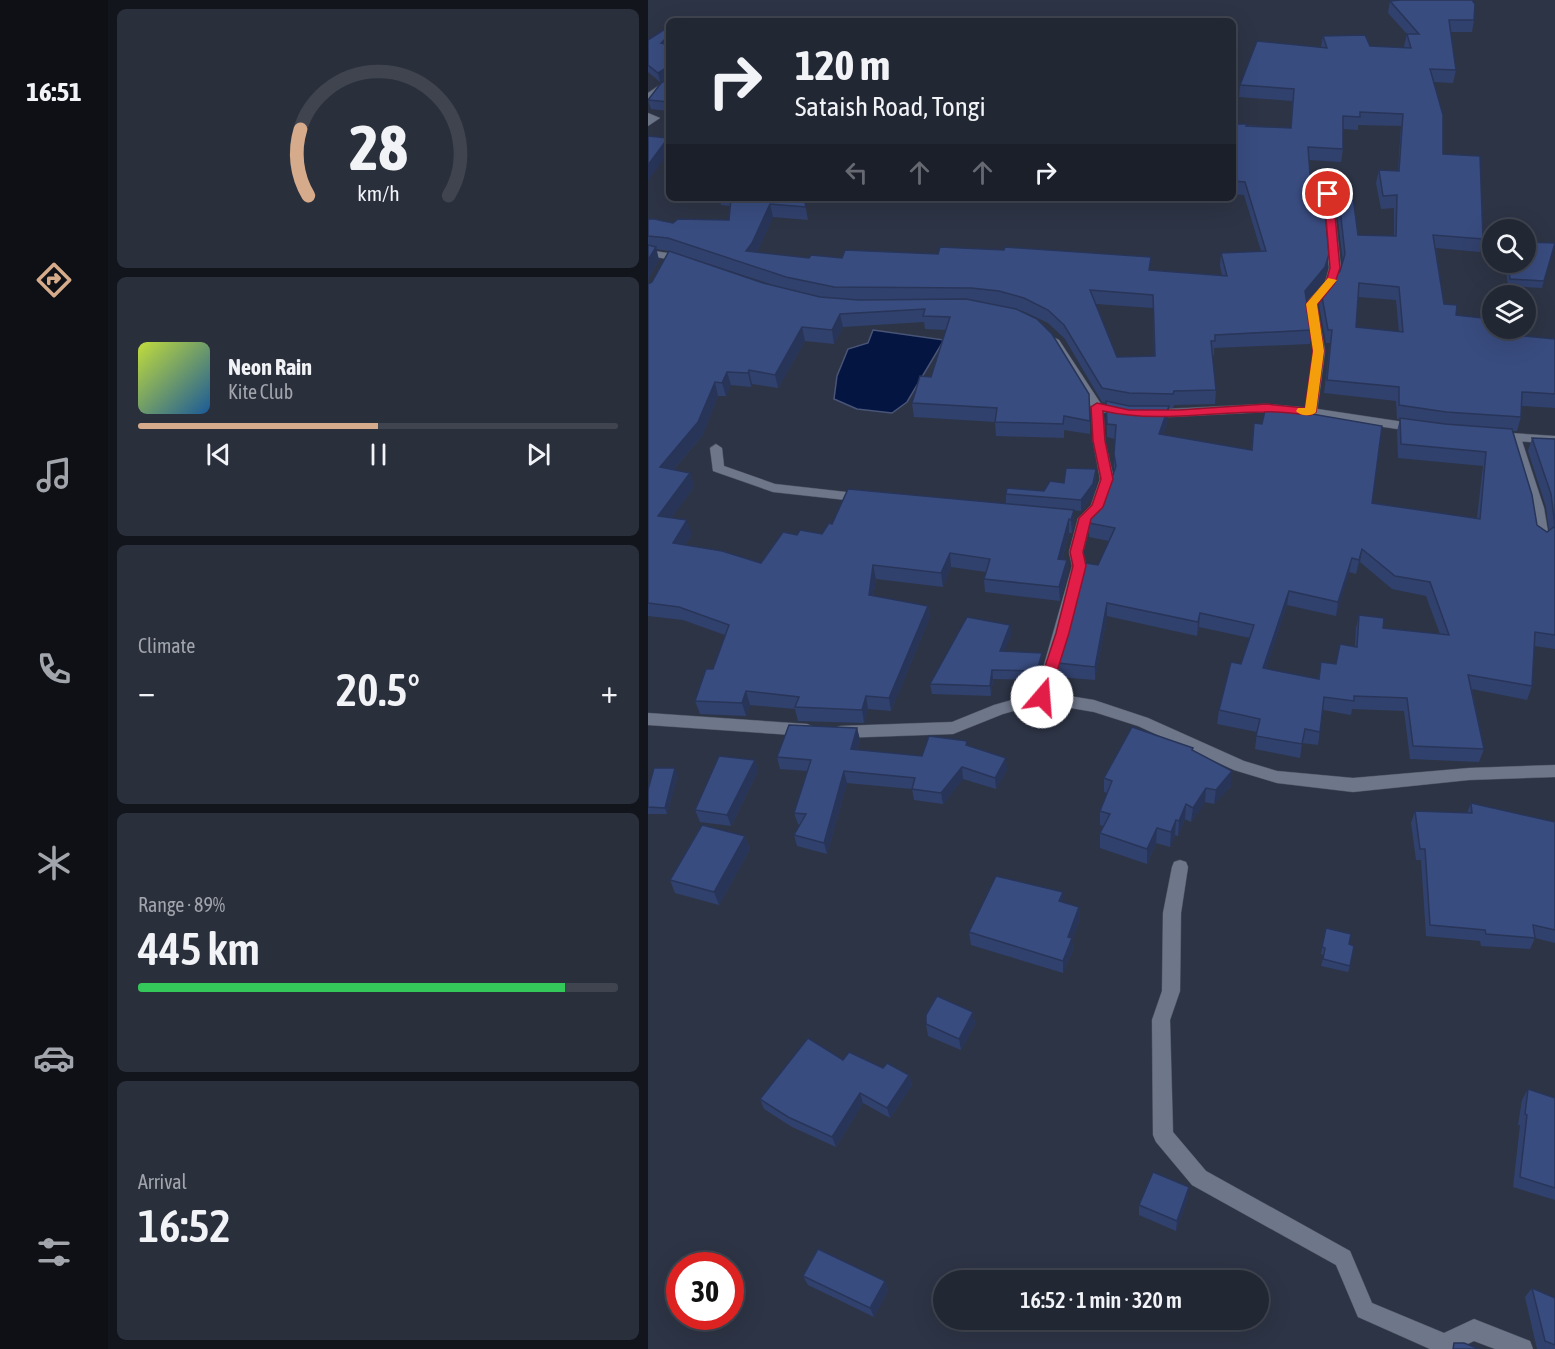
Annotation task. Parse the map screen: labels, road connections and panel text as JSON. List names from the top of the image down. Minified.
{"page":{"tabs":"16:51","turn":["120 m","Sataish Road, Tongi"],"song":["Neon Rain","Kite Club"],"tile":["Climate",["Range · 89%","445 km"],["Arrival","16:52"]],"heat":["−","20.5°","+"],"limit":"30","trip":"16:52 · 1 min · 320 m","gauge":["28","km/h"]}}
